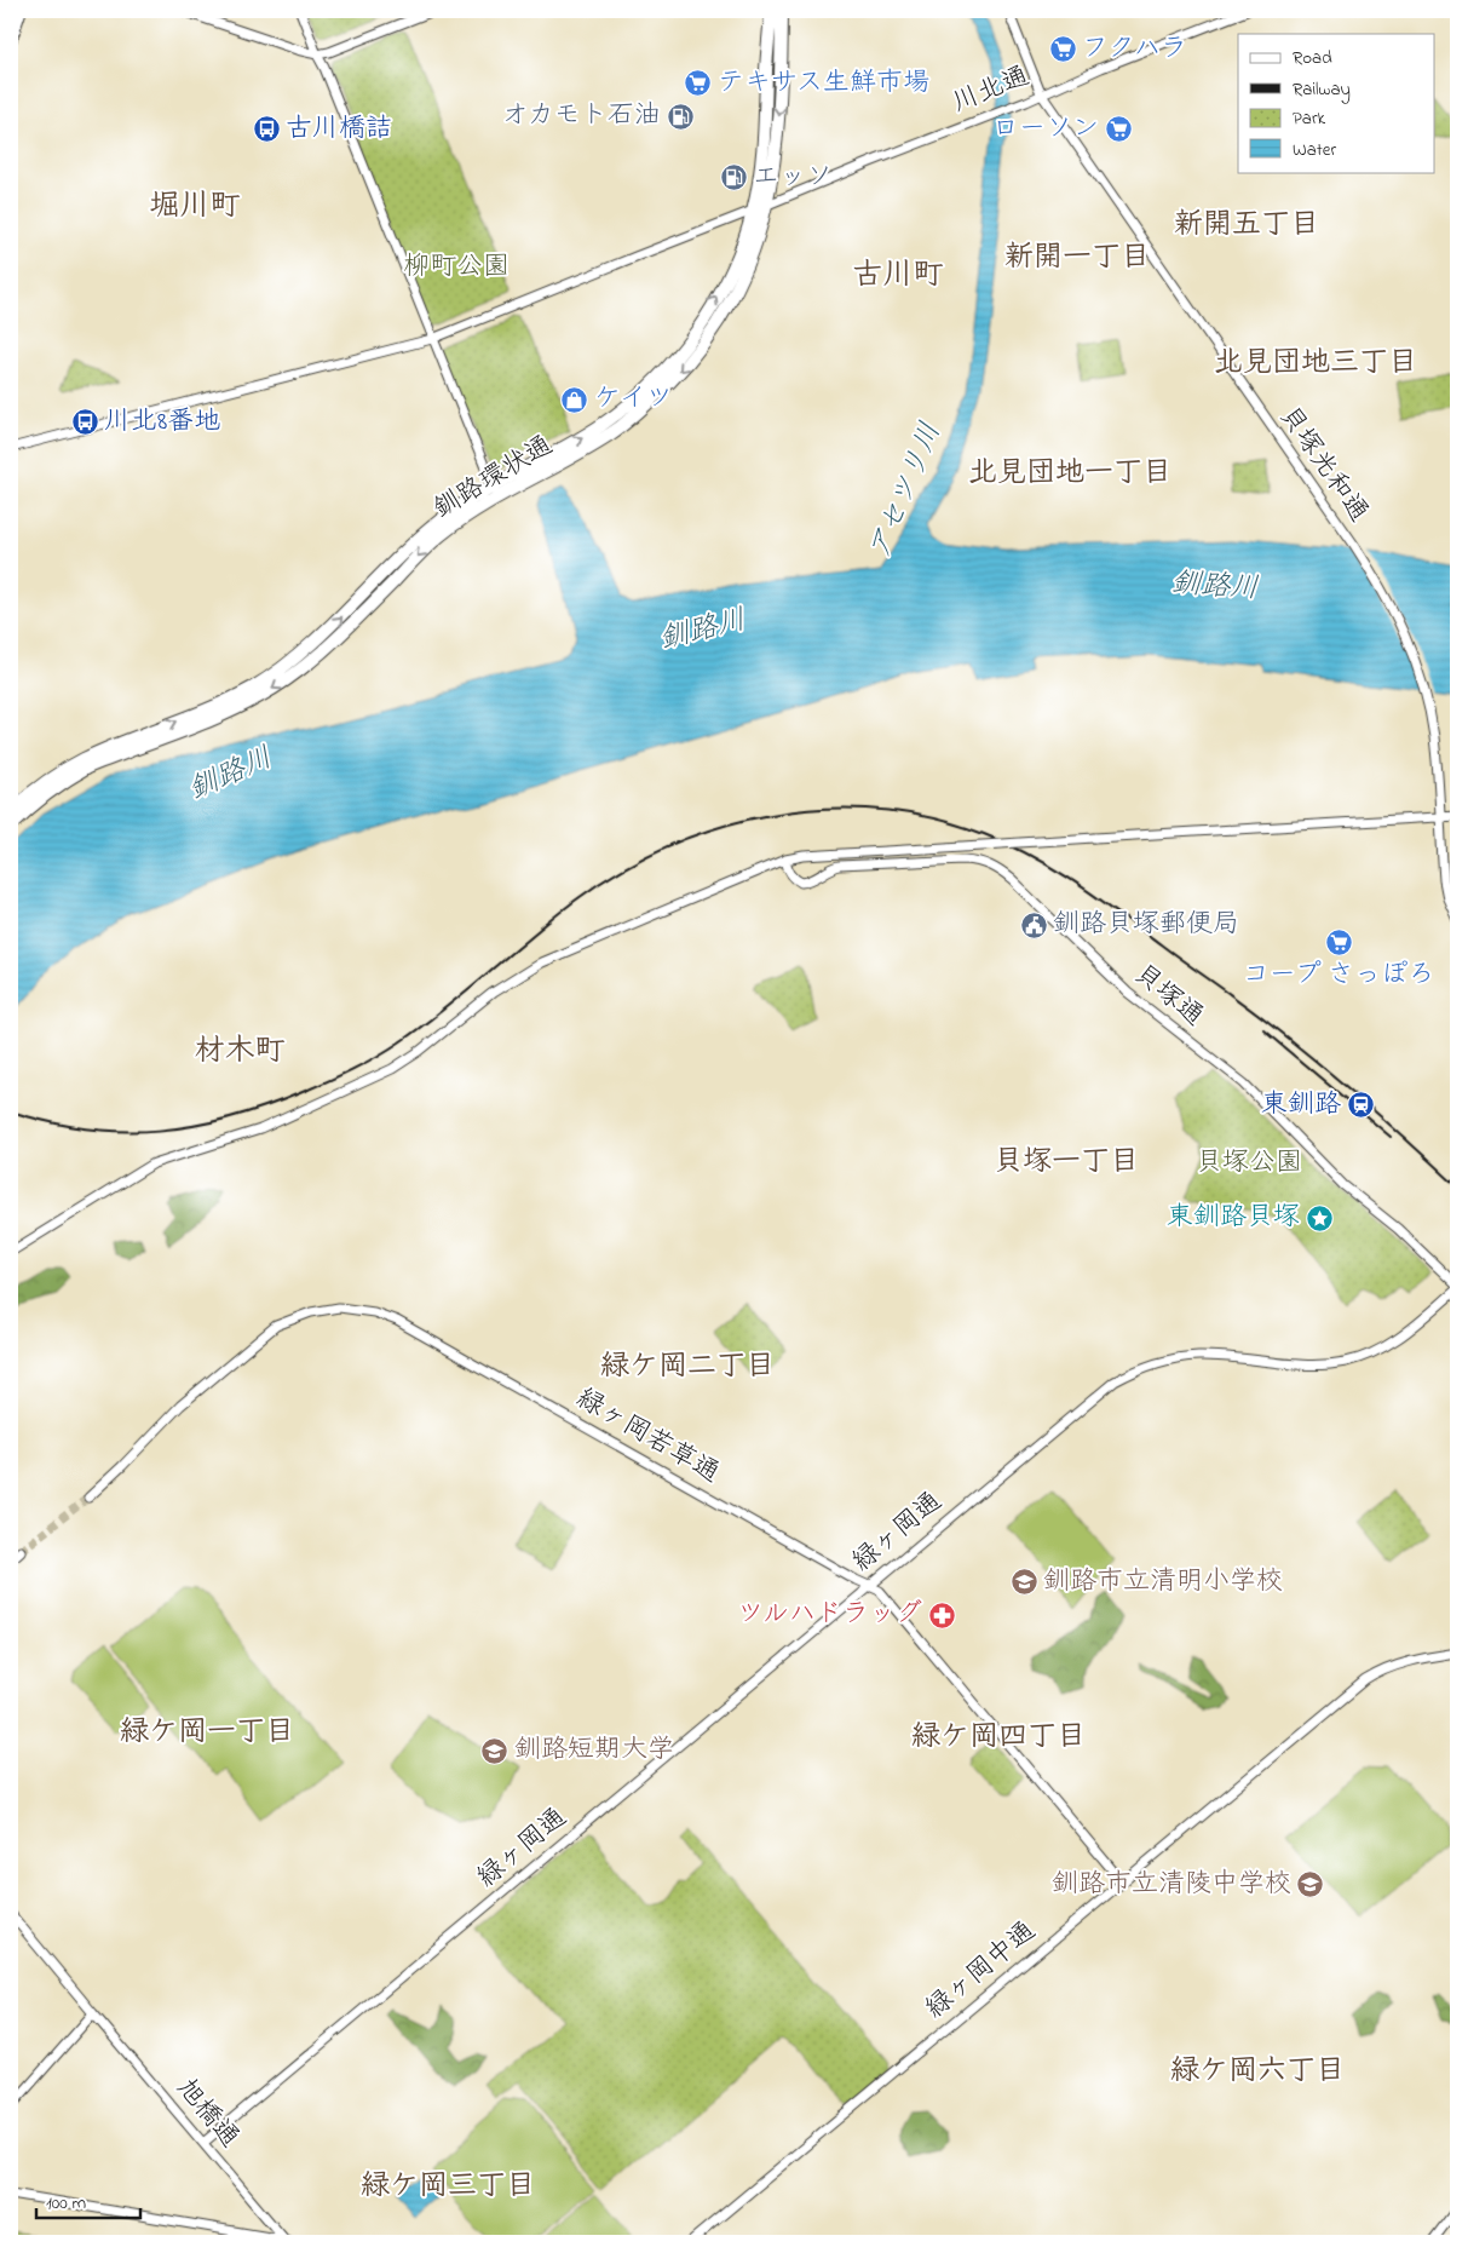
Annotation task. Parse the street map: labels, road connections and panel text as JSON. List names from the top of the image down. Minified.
{"streets":{"highway":["釧路環状通"],"street":["川北通","貝塚光和通","貝塚通","緑ヶ岡若草通","緑ヶ岡通","緑ヶ岡中通","旭橋通"]},"crossings":[["川北通","貝塚光和通"],["川北通","釧路環状通"],["貝塚通","緑ヶ岡通"],["緑ヶ岡若草通","緑ヶ岡通"],["緑ヶ岡若草通","緑ヶ岡中通"],["緑ヶ岡通","旭橋通"]],"districts":["堀川町","新開五丁目","新開一丁目","古川町","北見団地三丁目","北見団地一丁目","材木町","貝塚一丁目","緑ケ岡二丁目","緑ケ岡一丁目","緑ケ岡四丁目","緑ケ岡六丁目","緑ケ岡三丁目"],"water":["アセツリ川","釧路川"],"parks":["柳町公園","貝塚公園"],"places":{"supermarket":["フクハラ","テキサス生鮮市場","ローソン","コープ さっぽろ"],"fuel station":["オカモト石油","エッソ"],"bus stop":["古川橋詰","川北8番地"],"shop":["ケイツ"],"public building":["釧路貝塚郵便局"],"station":["東釧路"],"place":["東釧路貝塚"],"school or university":["釧路市立清明小学校","釧路短期大学","釧路市立清陵中学校"],"pharmacy":["ツルハドラッグ"]},"legend":["Road","Railway","Park","Water"],"scale_bar":"100 m"}
